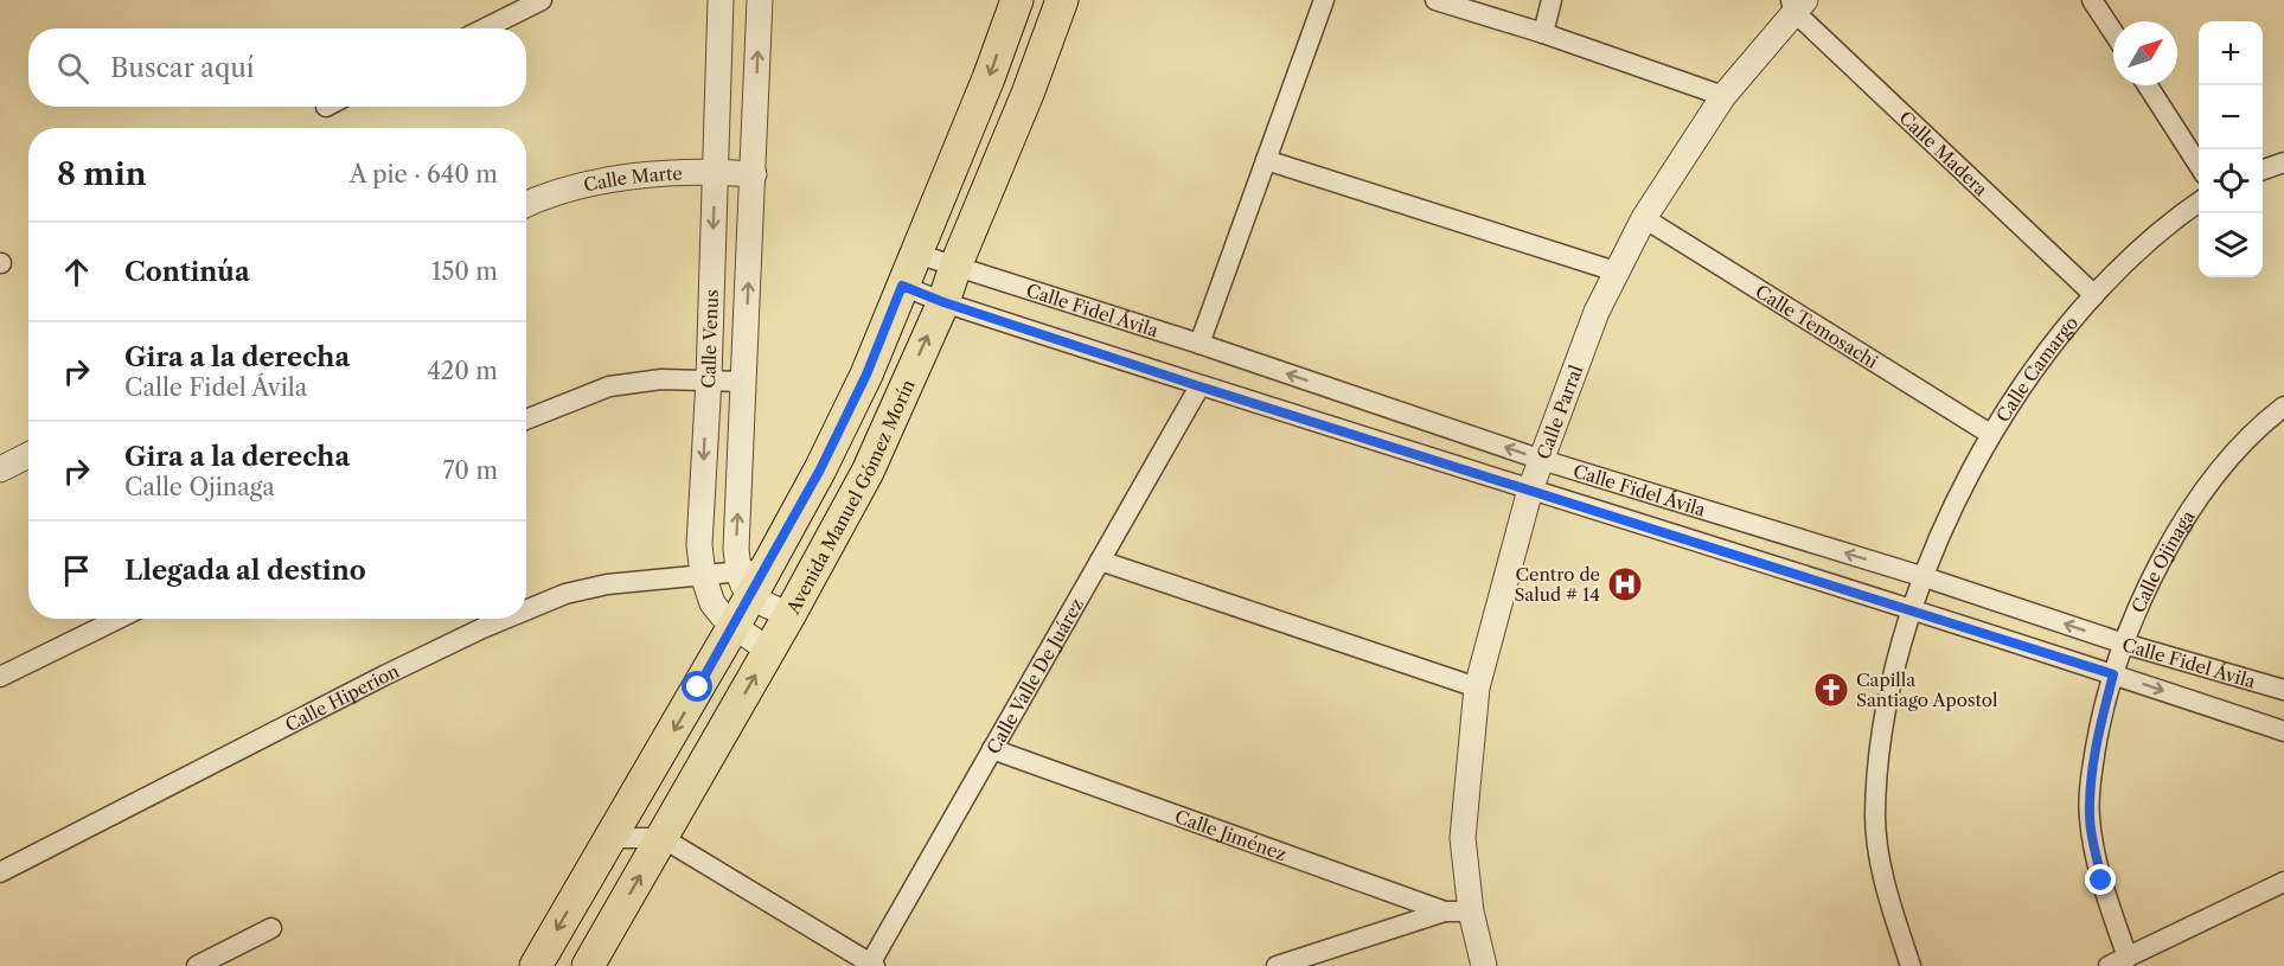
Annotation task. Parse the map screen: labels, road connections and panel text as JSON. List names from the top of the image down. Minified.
{"streets":{"main road":["Avenida Manuel Gómez Morín"],"street":["Calle Madera","Calle Marte","Calle Fidel Ávila","Calle Temosachi","Calle Venus","Calle Camargo","Calle Parral","Calle Ojinaga","Calle Valle De Juárez","Calle Hiperion","Calle Jiménez"]},"crossings":[["Calle Madera","Calle Camargo"],["Calle Madera","Calle Parral"],["Calle Marte","Calle Venus"],["Calle Fidel Ávila","Calle Camargo"],["Calle Fidel Ávila","Calle Parral"],["Calle Fidel Ávila","Avenida Manuel Gómez Morín"],["Calle Fidel Ávila","Calle Ojinaga"],["Calle Fidel Ávila","Calle Valle De Juárez"],["Calle Temosachi","Calle Camargo"],["Calle Temosachi","Calle Parral"],["Calle Venus","Avenida Manuel Gómez Morín"],["Calle Venus","Calle Hiperion"],["Calle Parral","Calle Jiménez"],["Calle Valle De Juárez","Calle Jiménez"]],"places":{"hospital":["Centro de Salud # 14"],"church":["Capilla Santiago Apostol"]},"north":"top right","page":{"map_buttons":["+","−"],"search":"Buscar aquí","heading":["8 min","A pie · 640 m"],"list":[["Continúa","150 m"],["Gira a la derecha","Calle Fidel Ávila","420 m"],["Gira a la derecha","Calle Ojinaga","70 m"],"Llegada al destino"]}}
